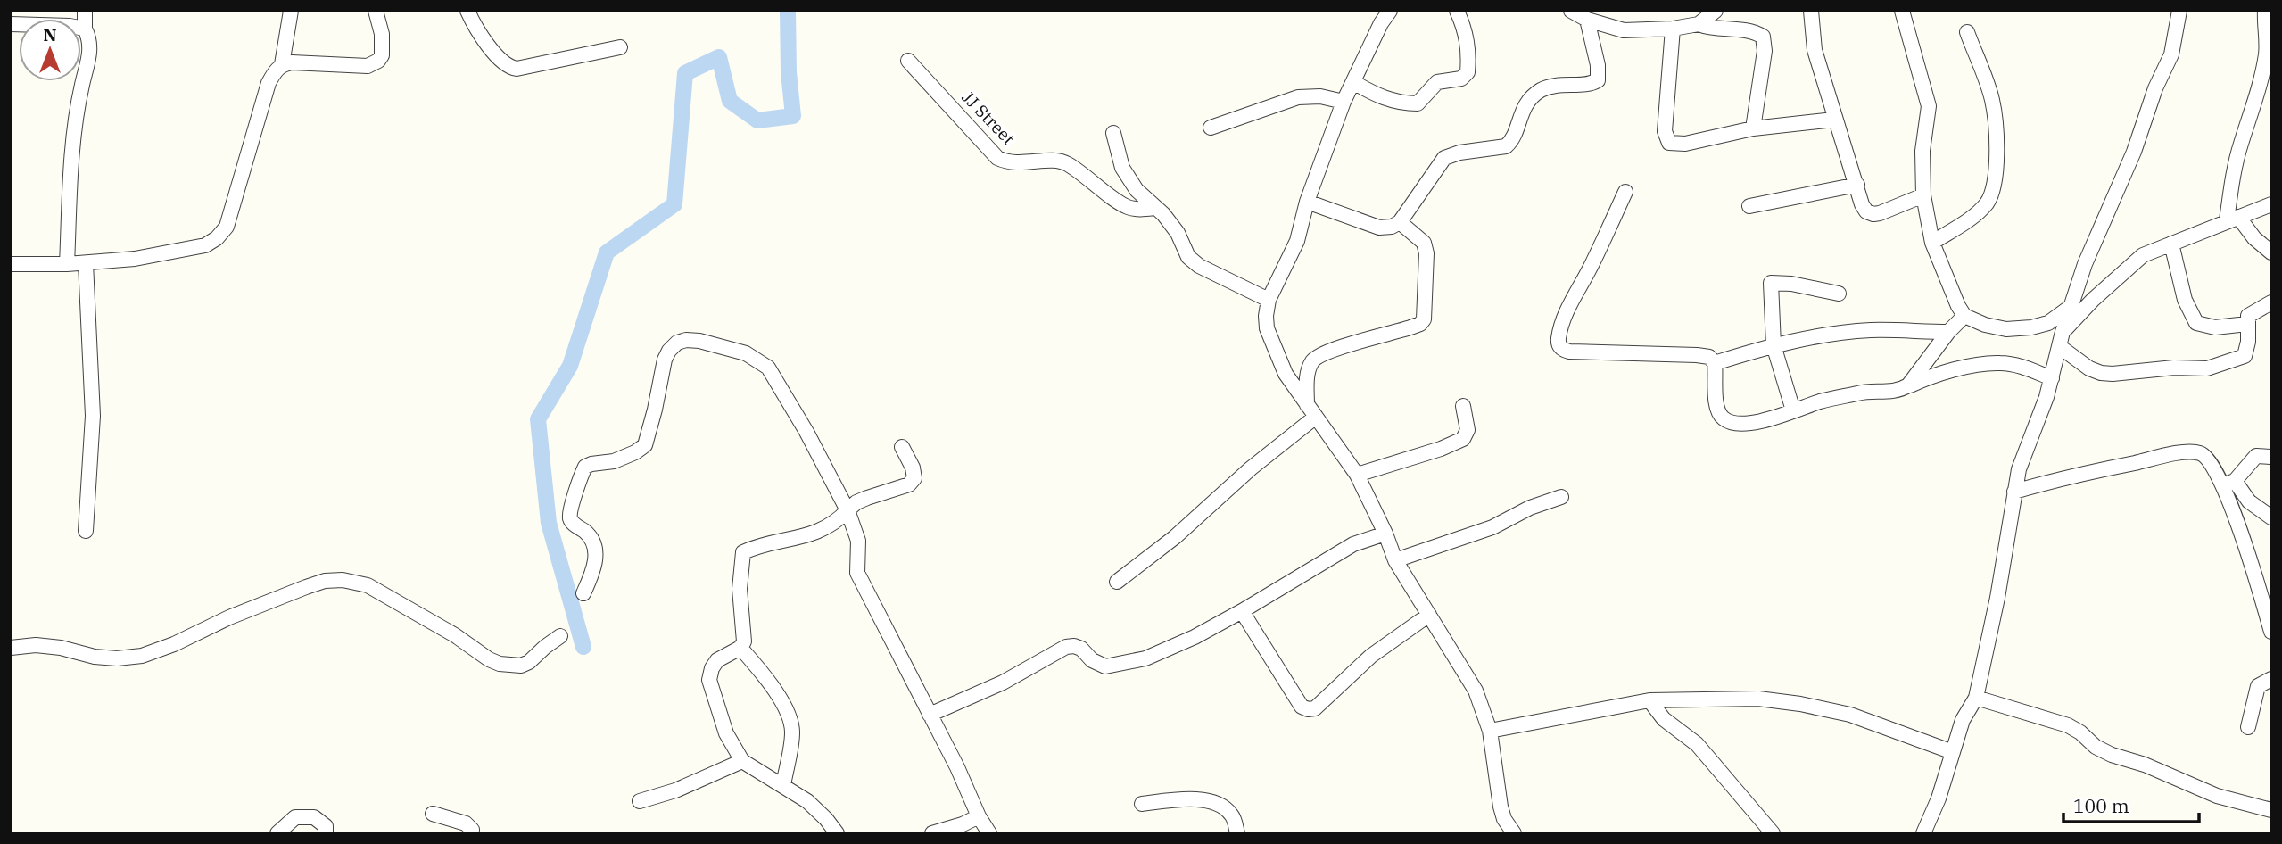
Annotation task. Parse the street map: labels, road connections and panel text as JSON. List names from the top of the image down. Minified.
{"streets":{"street":["JJ Street"]},"scale_bar":"100 m","north":"top"}
